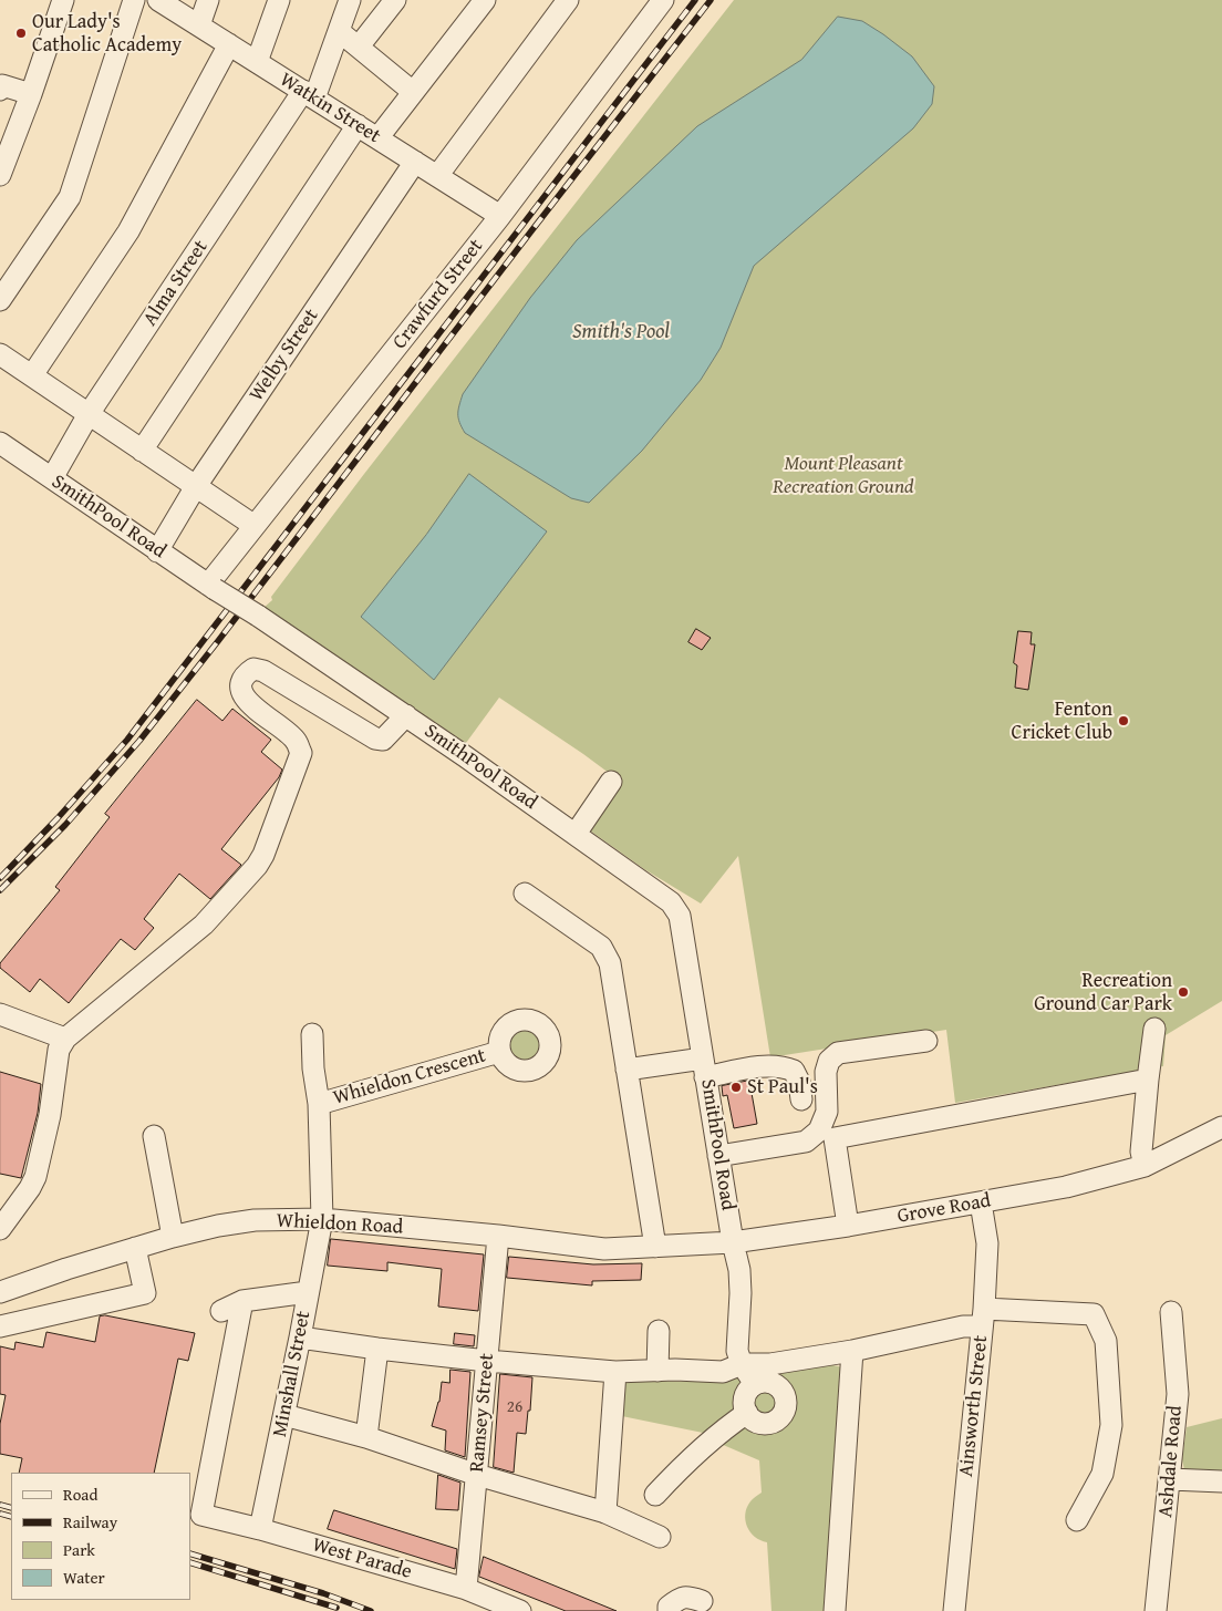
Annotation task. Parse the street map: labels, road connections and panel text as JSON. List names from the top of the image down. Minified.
{"streets":{"street":["Watkin Street","Alma Street","Crawfurd Street","Welby Street","SmithPool Road","Whieldon Crescent","Grove Road","Whieldon Road","Minshall Street","Ainsworth Street","Ramsey Street","Ashdale Road","West Parade"]},"crossings":[["Watkin Street","Alma Street"],["Watkin Street","Crawfurd Street"],["Watkin Street","Welby Street"],["Alma Street","SmithPool Road"],["Crawfurd Street","SmithPool Road"],["Welby Street","SmithPool Road"],["SmithPool Road","Grove Road"],["Whieldon Crescent","Minshall Street"],["Grove Road","Whieldon Road"],["Grove Road","Ainsworth Street"],["Whieldon Road","Minshall Street"],["Whieldon Road","Ramsey Street"],["Minshall Street","West Parade"],["Ramsey Street","West Parade"]],"water":["Smith's Pool"],"parks":["Mount Pleasant Recreation Ground"],"places":["Our Lady's Catholic Academy","Fenton Cricket Club","Recreation Ground Car Park","St Paul's"],"house_numbers":["26"],"legend":["Road","Railway","Park","Water"]}
